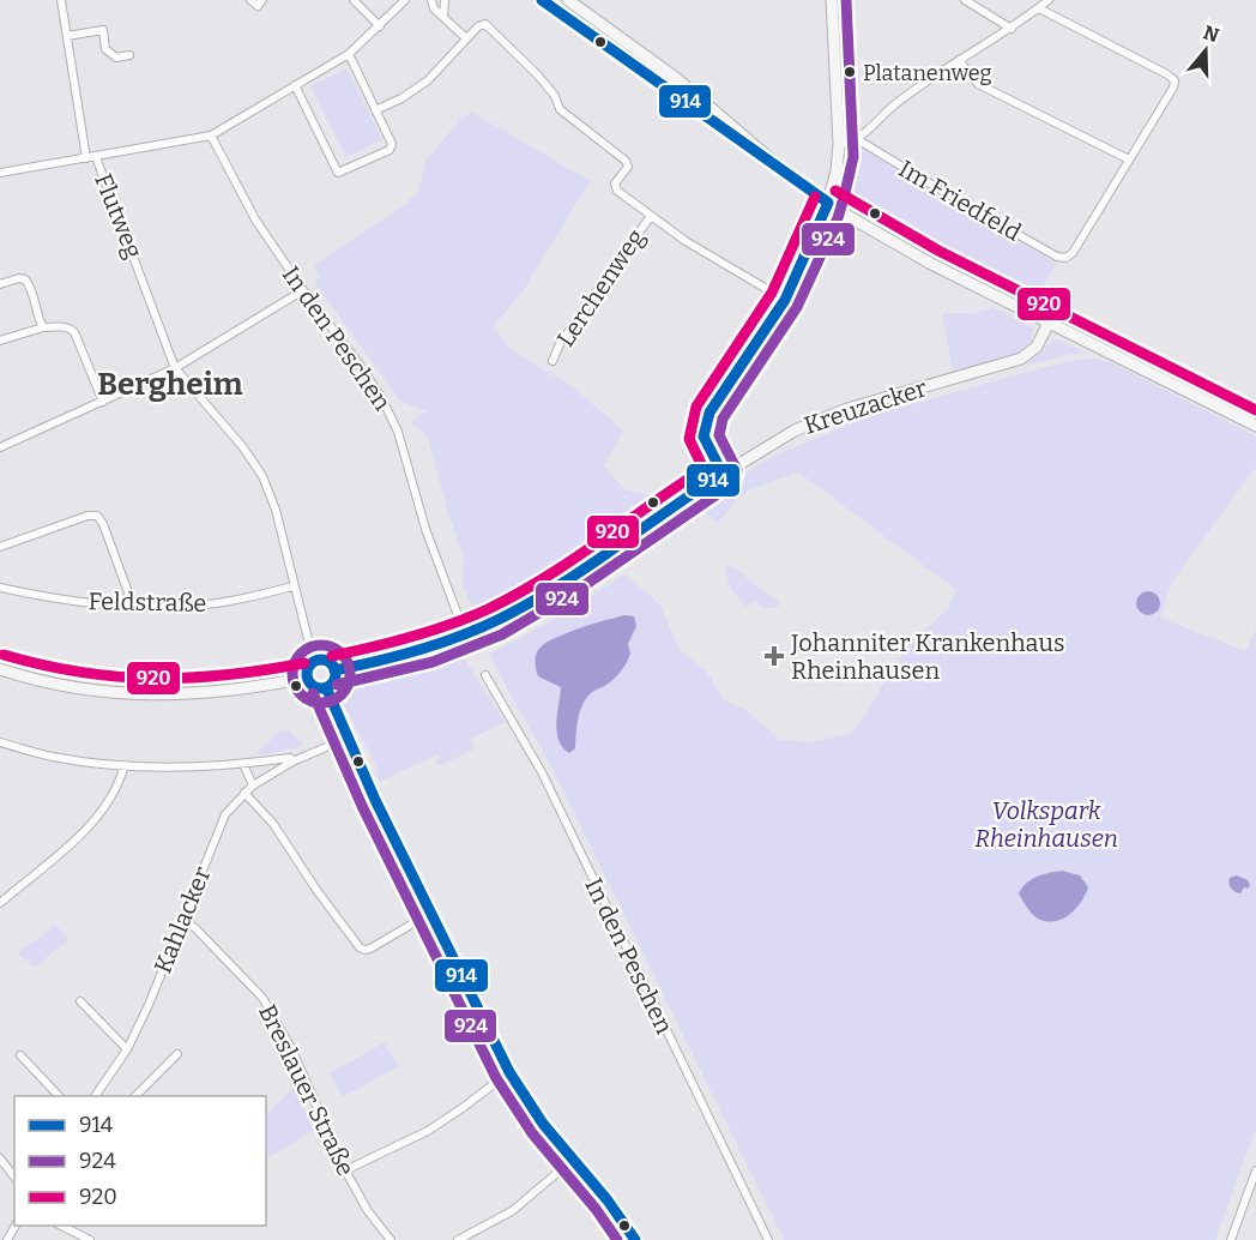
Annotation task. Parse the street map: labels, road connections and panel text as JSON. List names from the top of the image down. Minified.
{"streets":{"street":["Im Friedfeld","Flutweg","Lerchenweg","In den Peschen","Kreuzacker","Feldstraße","Kahlacker","Breslauer Straße"]},"crossings":[["Flutweg","Kreuzacker"],["Flutweg","Feldstraße"],["In den Peschen","Kreuzacker"],["Kahlacker","Breslauer Straße"]],"districts":["Bergheim"],"parks":["Volkspark Rheinhausen"],"places":{"other":["Platanenweg"],"health":["Johanniter Krankenhaus Rheinhausen"]},"lines":["transit line 914","transit line 924","transit line 920"],"legend":["914","924","920"],"north":"top"}
